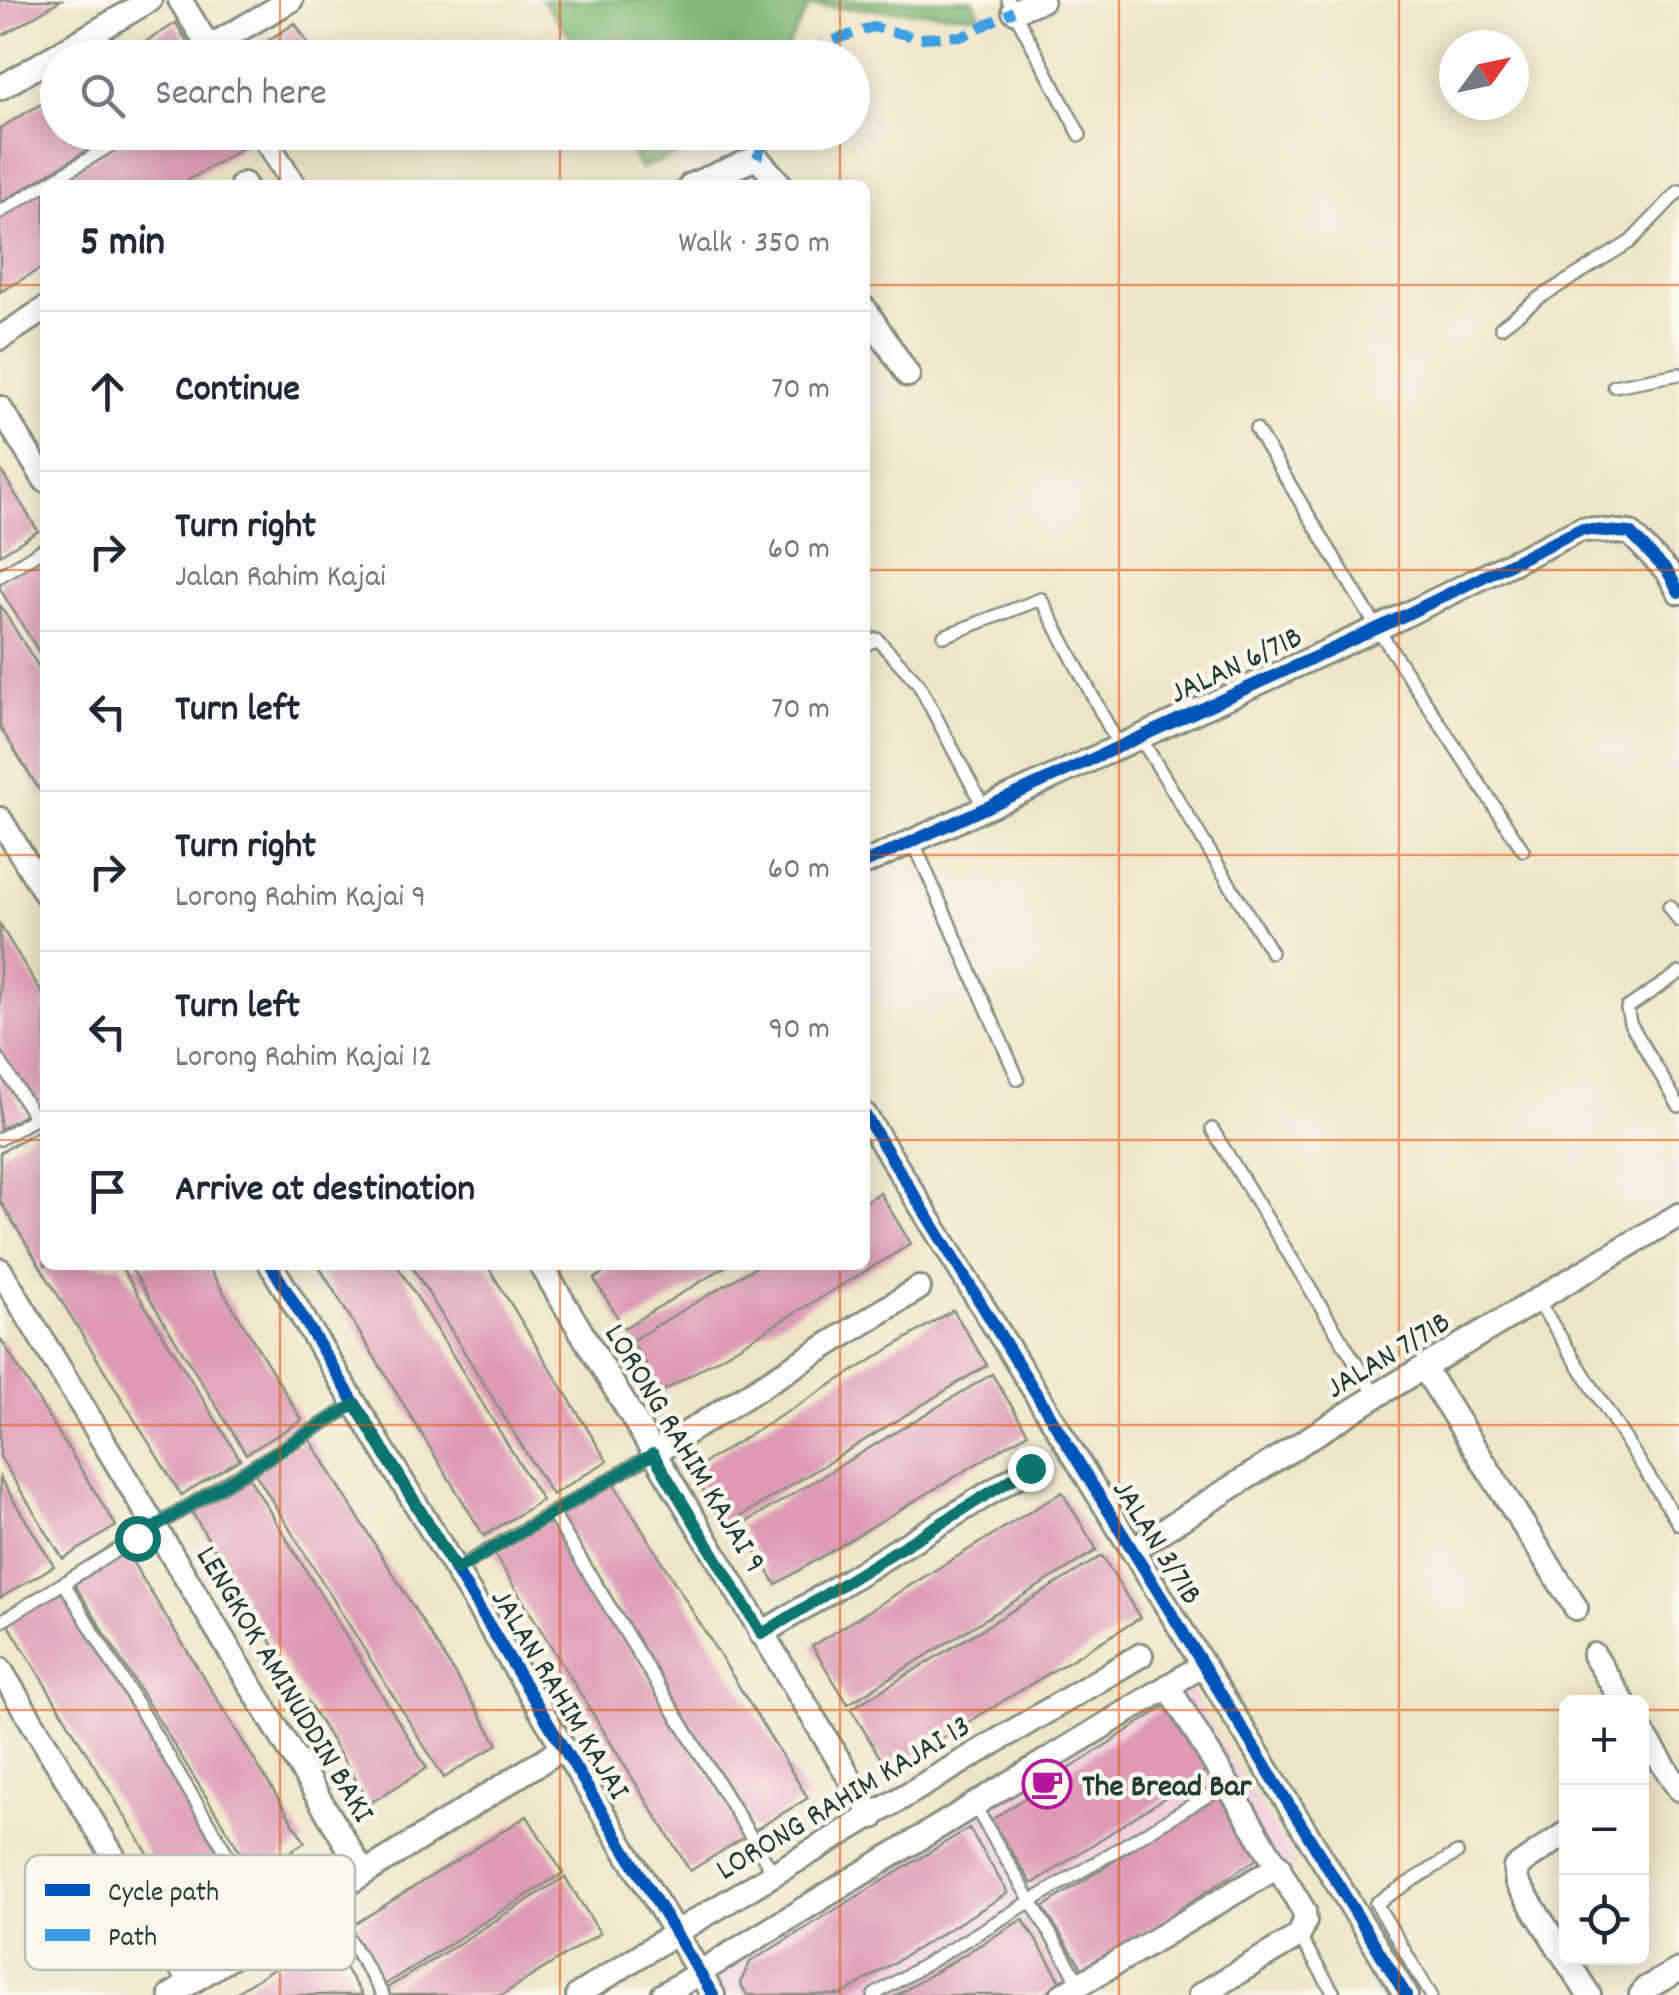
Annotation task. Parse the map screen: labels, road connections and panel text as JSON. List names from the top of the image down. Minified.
{"streets":{"street":["JALAN 6/71B","JALAN 7/71B","LORONG RAHIM KAJAI 9","JALAN 3/71B","LENGKOK AMINUDDIN BAKI","JALAN RAHIM KAJAI","LORONG RAHIM KAJAI 13"]},"crossings":[["JALAN 7/71B","JALAN 3/71B"],["LORONG RAHIM KAJAI 9","LORONG RAHIM KAJAI 13"],["JALAN RAHIM KAJAI","LORONG RAHIM KAJAI 13"]],"places":{"cafe":["The Bread Bar"]},"legend":["Cycle path","Path"],"north":"top right","page":{"search":"Search here","heading":["5 min","Walk · 350 m"],"list":[["Continue","70 m"],["Turn right","Jalan Rahim Kajai","60 m"],["Turn left","70 m"],["Turn right","Lorong Rahim Kajai 9","60 m"],["Turn left","Lorong Rahim Kajai 12","90 m"],"Arrive at destination"],"map_buttons":["+","−"]}}
